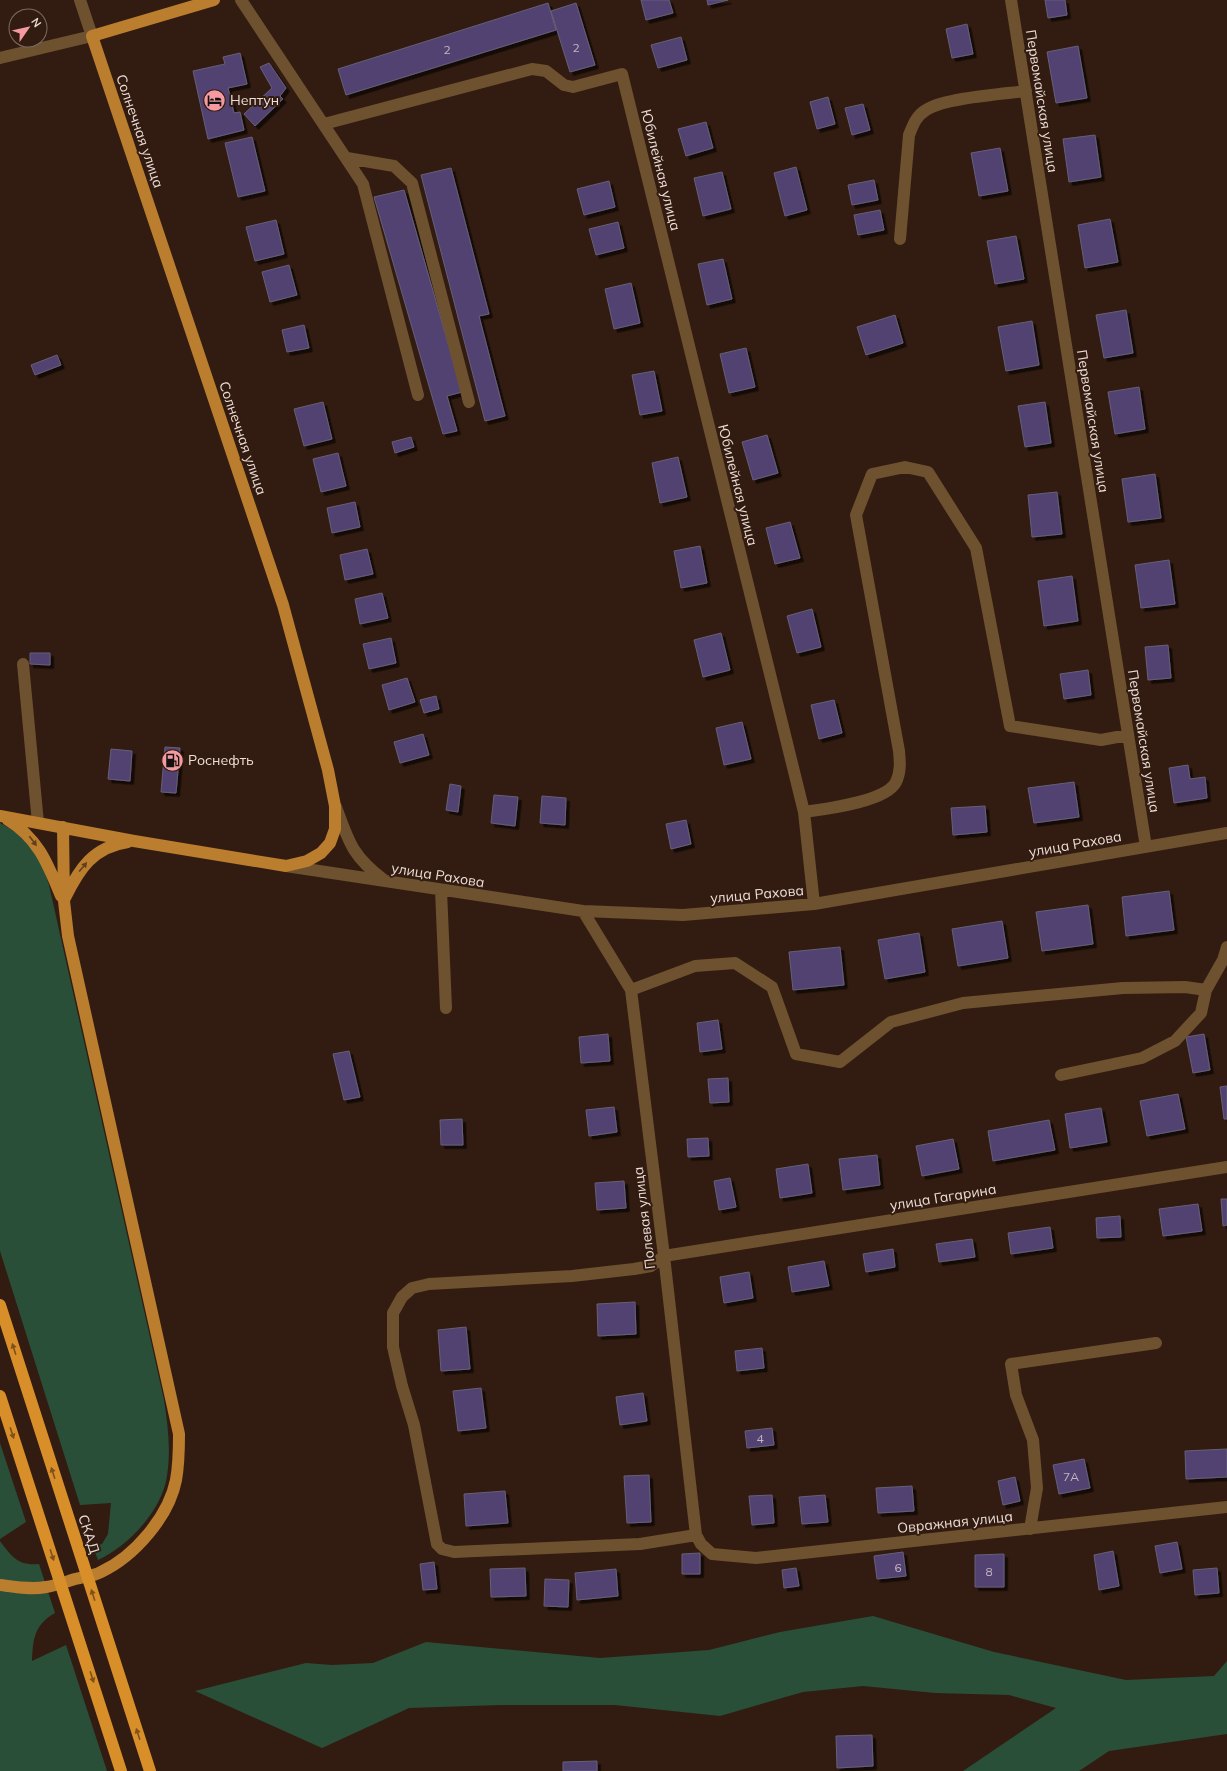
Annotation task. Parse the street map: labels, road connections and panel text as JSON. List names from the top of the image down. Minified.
{"streets":{"highway":["СКАД"],"main road":["Солнечная улица"],"street":["Первомайская улица","Юбилейная улица","улица Рахова","улица Гагарина","Полевая улица","Овражная улица"]},"crossings":[["Первомайская улица","улица Рахова"],["Солнечная улица","улица Рахова"],["Юбилейная улица","улица Рахова"],["улица Рахова","Полевая улица"],["улица Гагарина","Полевая улица"],["Полевая улица","Овражная улица"]],"places":{"hotel":["Нептун"],"fuel station":["Роснефть"]},"house_numbers":["2","2","4","7А","6","8"],"north":"top right"}
